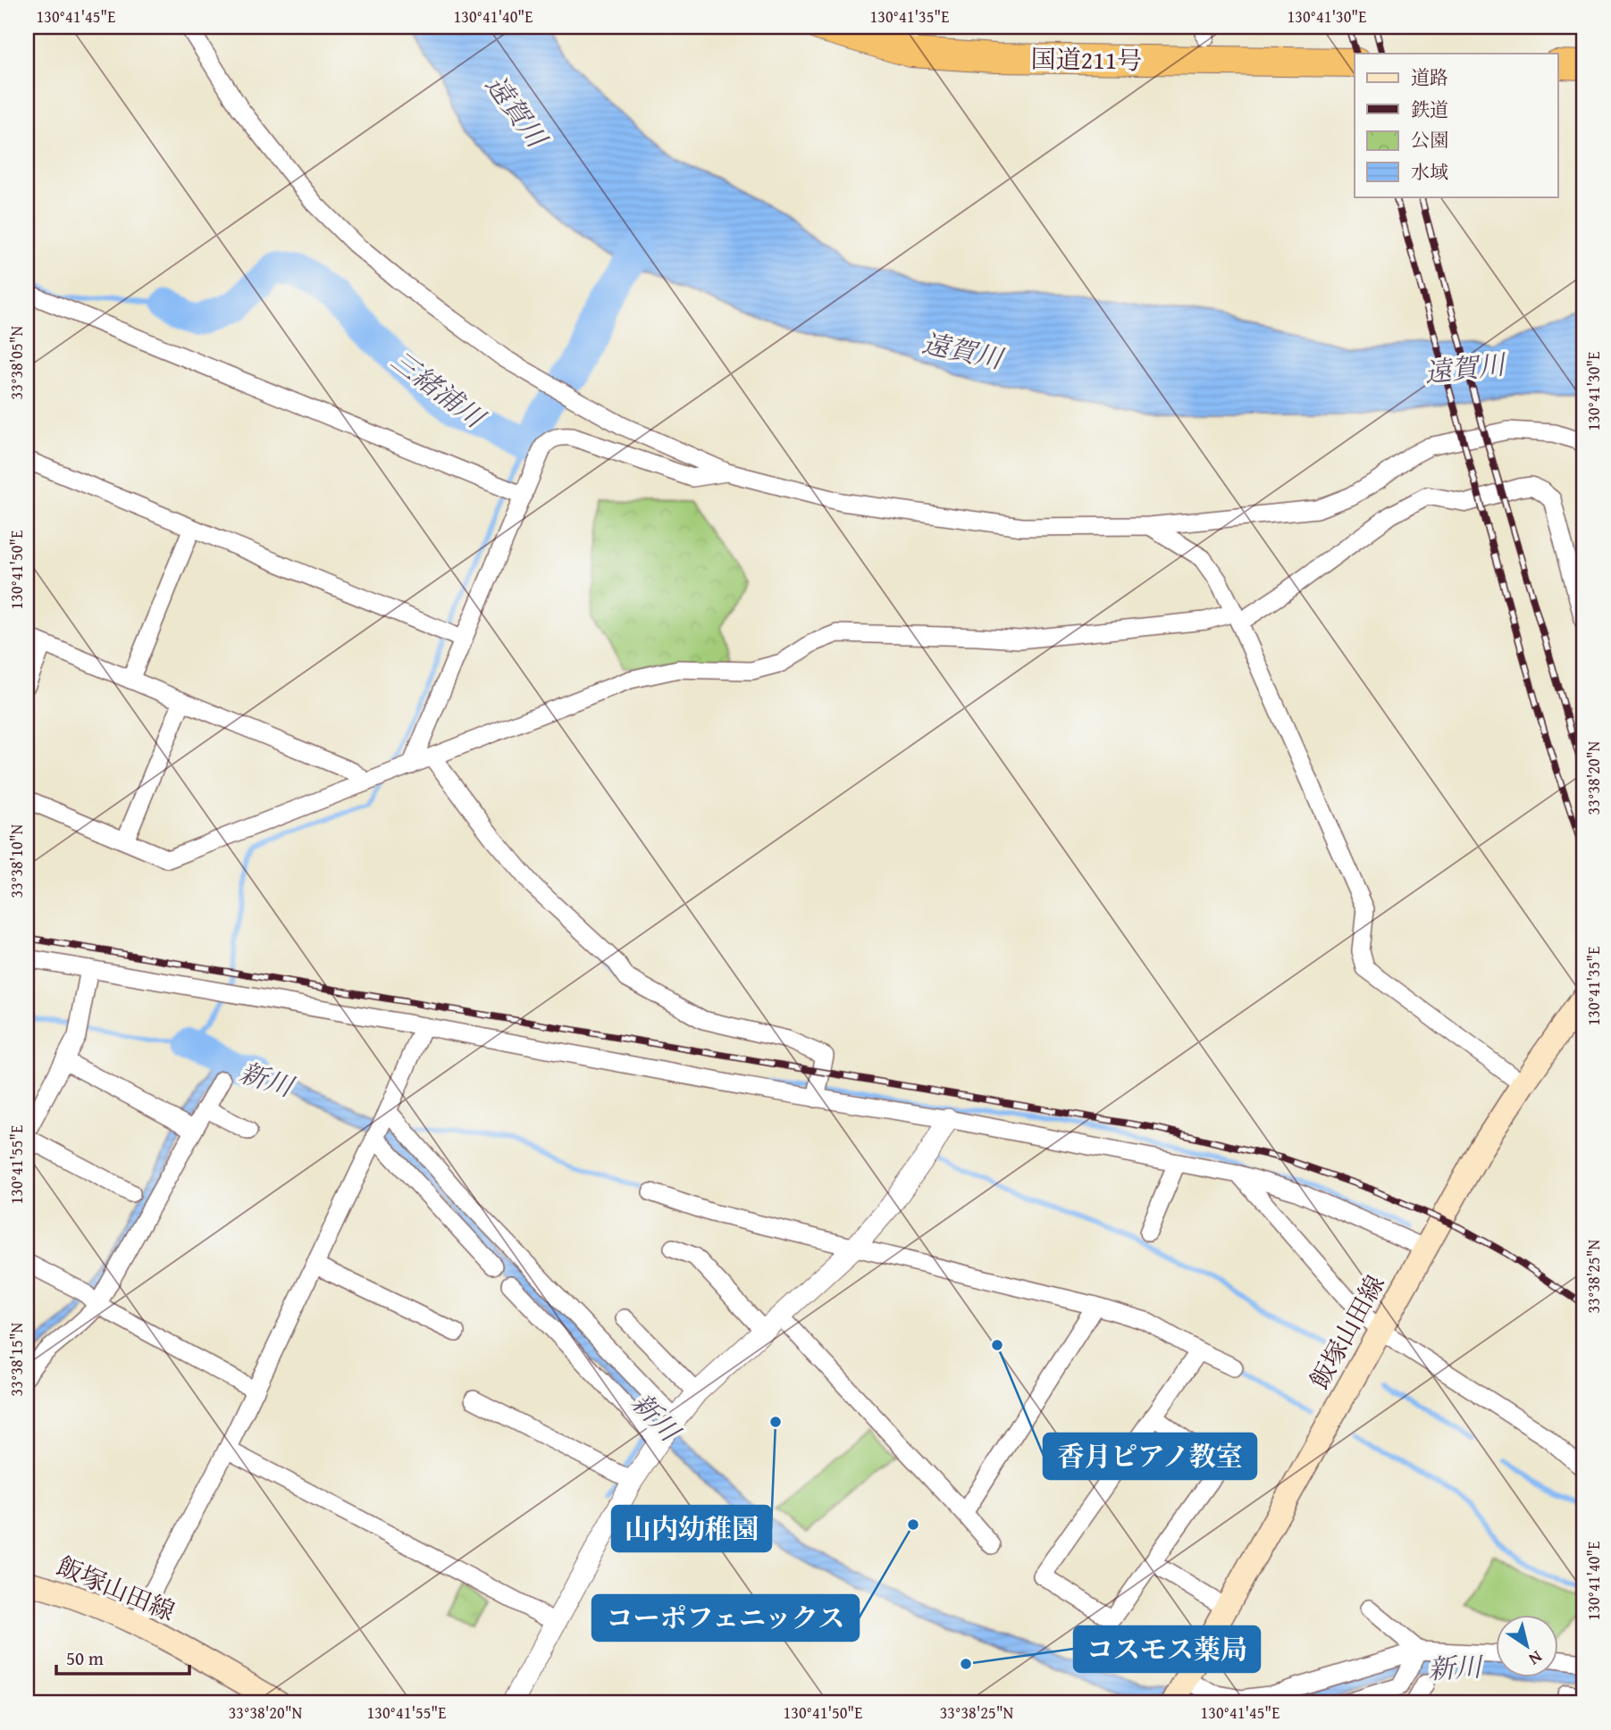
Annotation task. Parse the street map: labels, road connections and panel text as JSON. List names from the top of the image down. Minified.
{"streets":{"highway":["国道211号"],"main road":["飯塚山田線"]},"water":["遠賀川","三緒浦川","新川"],"places":["香月ピアノ教室","山内幼稚園","コーポフェニックス","コスモス薬局"],"legend":["道路","鉄道","公園","水域"],"scale_bar":"50 m","north":"bottom right","coordinates":["130°41'45\"E","130°41'40\"E","130°41'35\"E","130°41'30\"E","33°38'05\"N","130°41'50\"E","33°38'20\"N","33°38'10\"N","130°41'55\"E","33°38'25\"N","33°38'15\"N"]}
